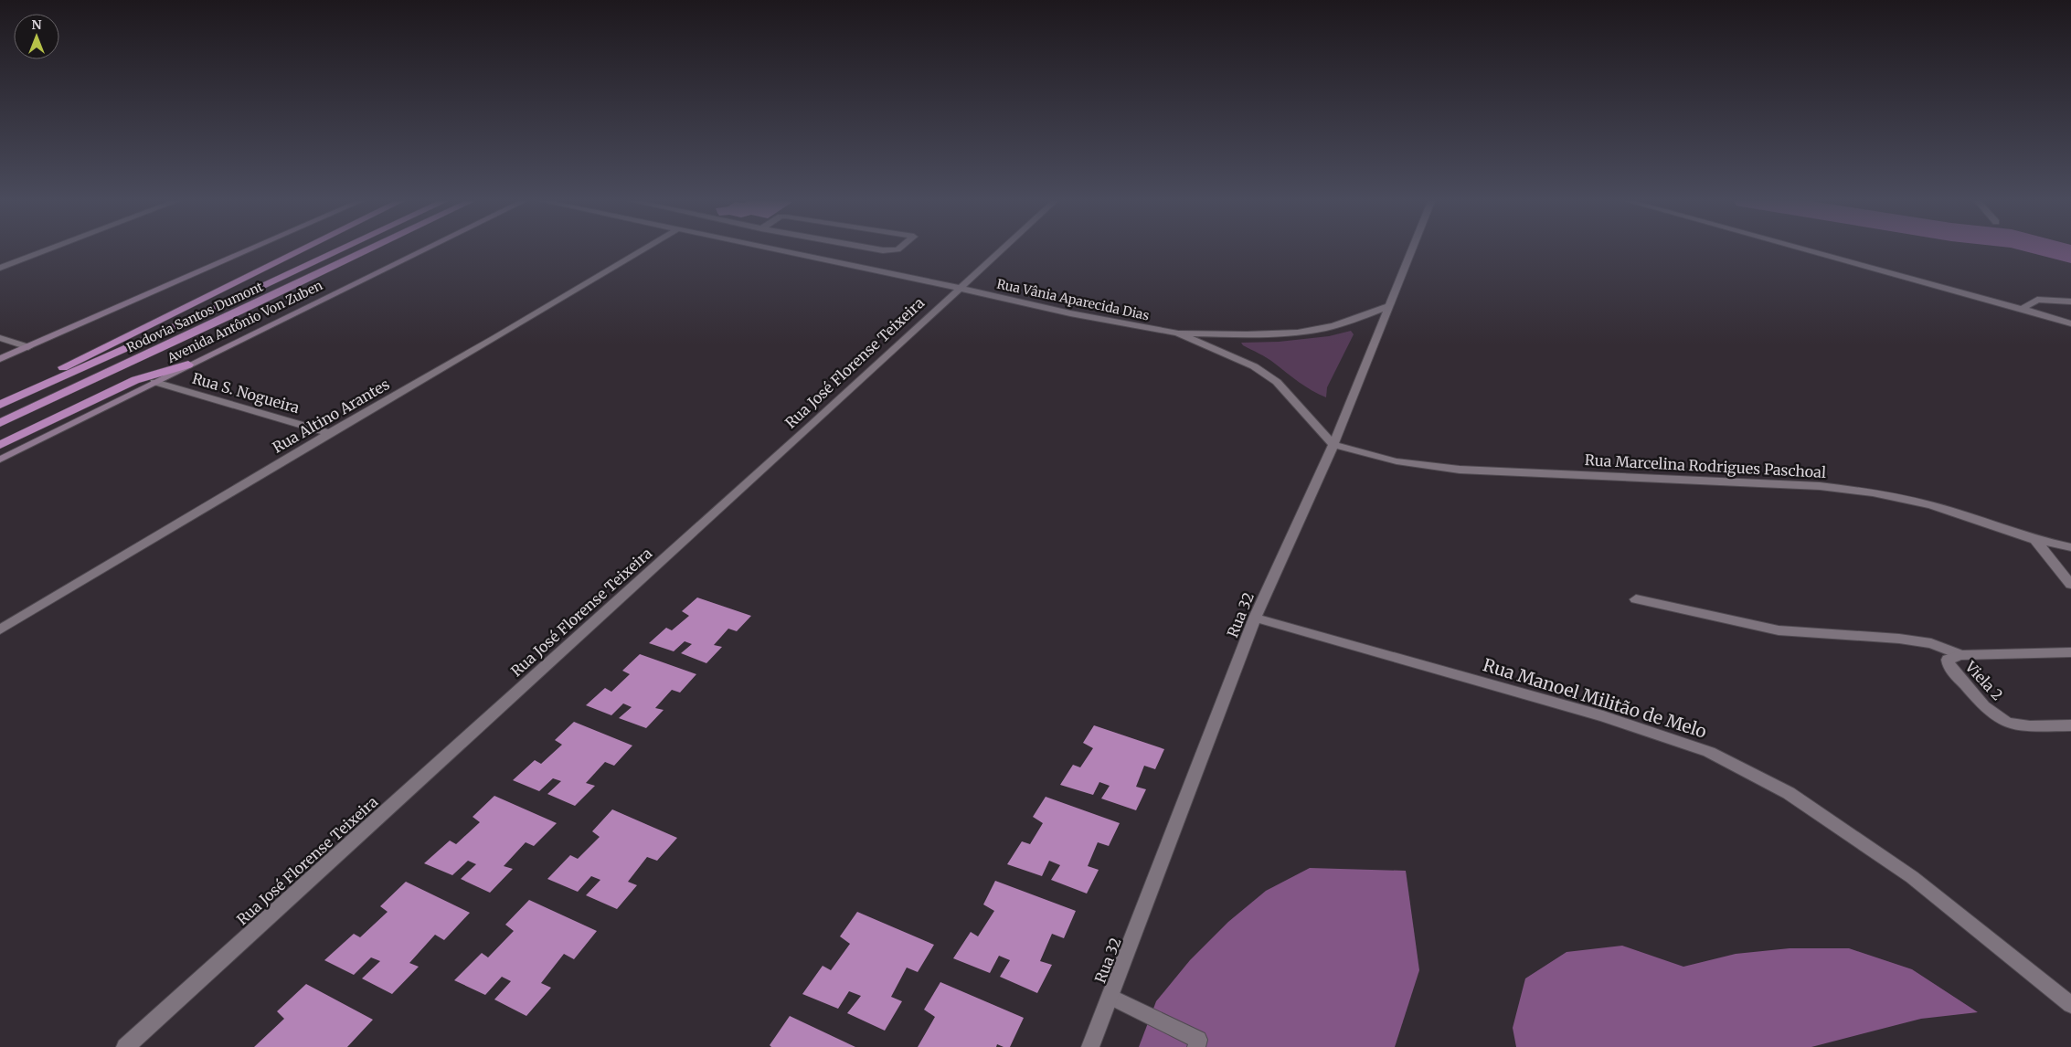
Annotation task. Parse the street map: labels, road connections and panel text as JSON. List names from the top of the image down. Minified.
{"streets":{"highway":["Rodovia Santos Dumont"],"street":["Rua Vânia Aparecida Dias","Avenida Antônio Von Zuben","Rua José Florense Teixeira","Rua S. Nogueira","Rua Altino Arantes","Rua Marcelina Rodrigues Paschoal","Rua 32","Viela 2","Rua Manoel Militão de Melo"]},"crossings":[["Rua Vânia Aparecida Dias","Rua José Florense Teixeira"],["Rua Vânia Aparecida Dias","Rua Marcelina Rodrigues Paschoal"],["Rua Vânia Aparecida Dias","Rua 32"],["Avenida Antônio Von Zuben","Rua S. Nogueira"],["Rua S. Nogueira","Rua Altino Arantes"],["Rua Marcelina Rodrigues Paschoal","Rua 32"],["Rua 32","Rua Manoel Militão de Melo"]],"north":"top"}
